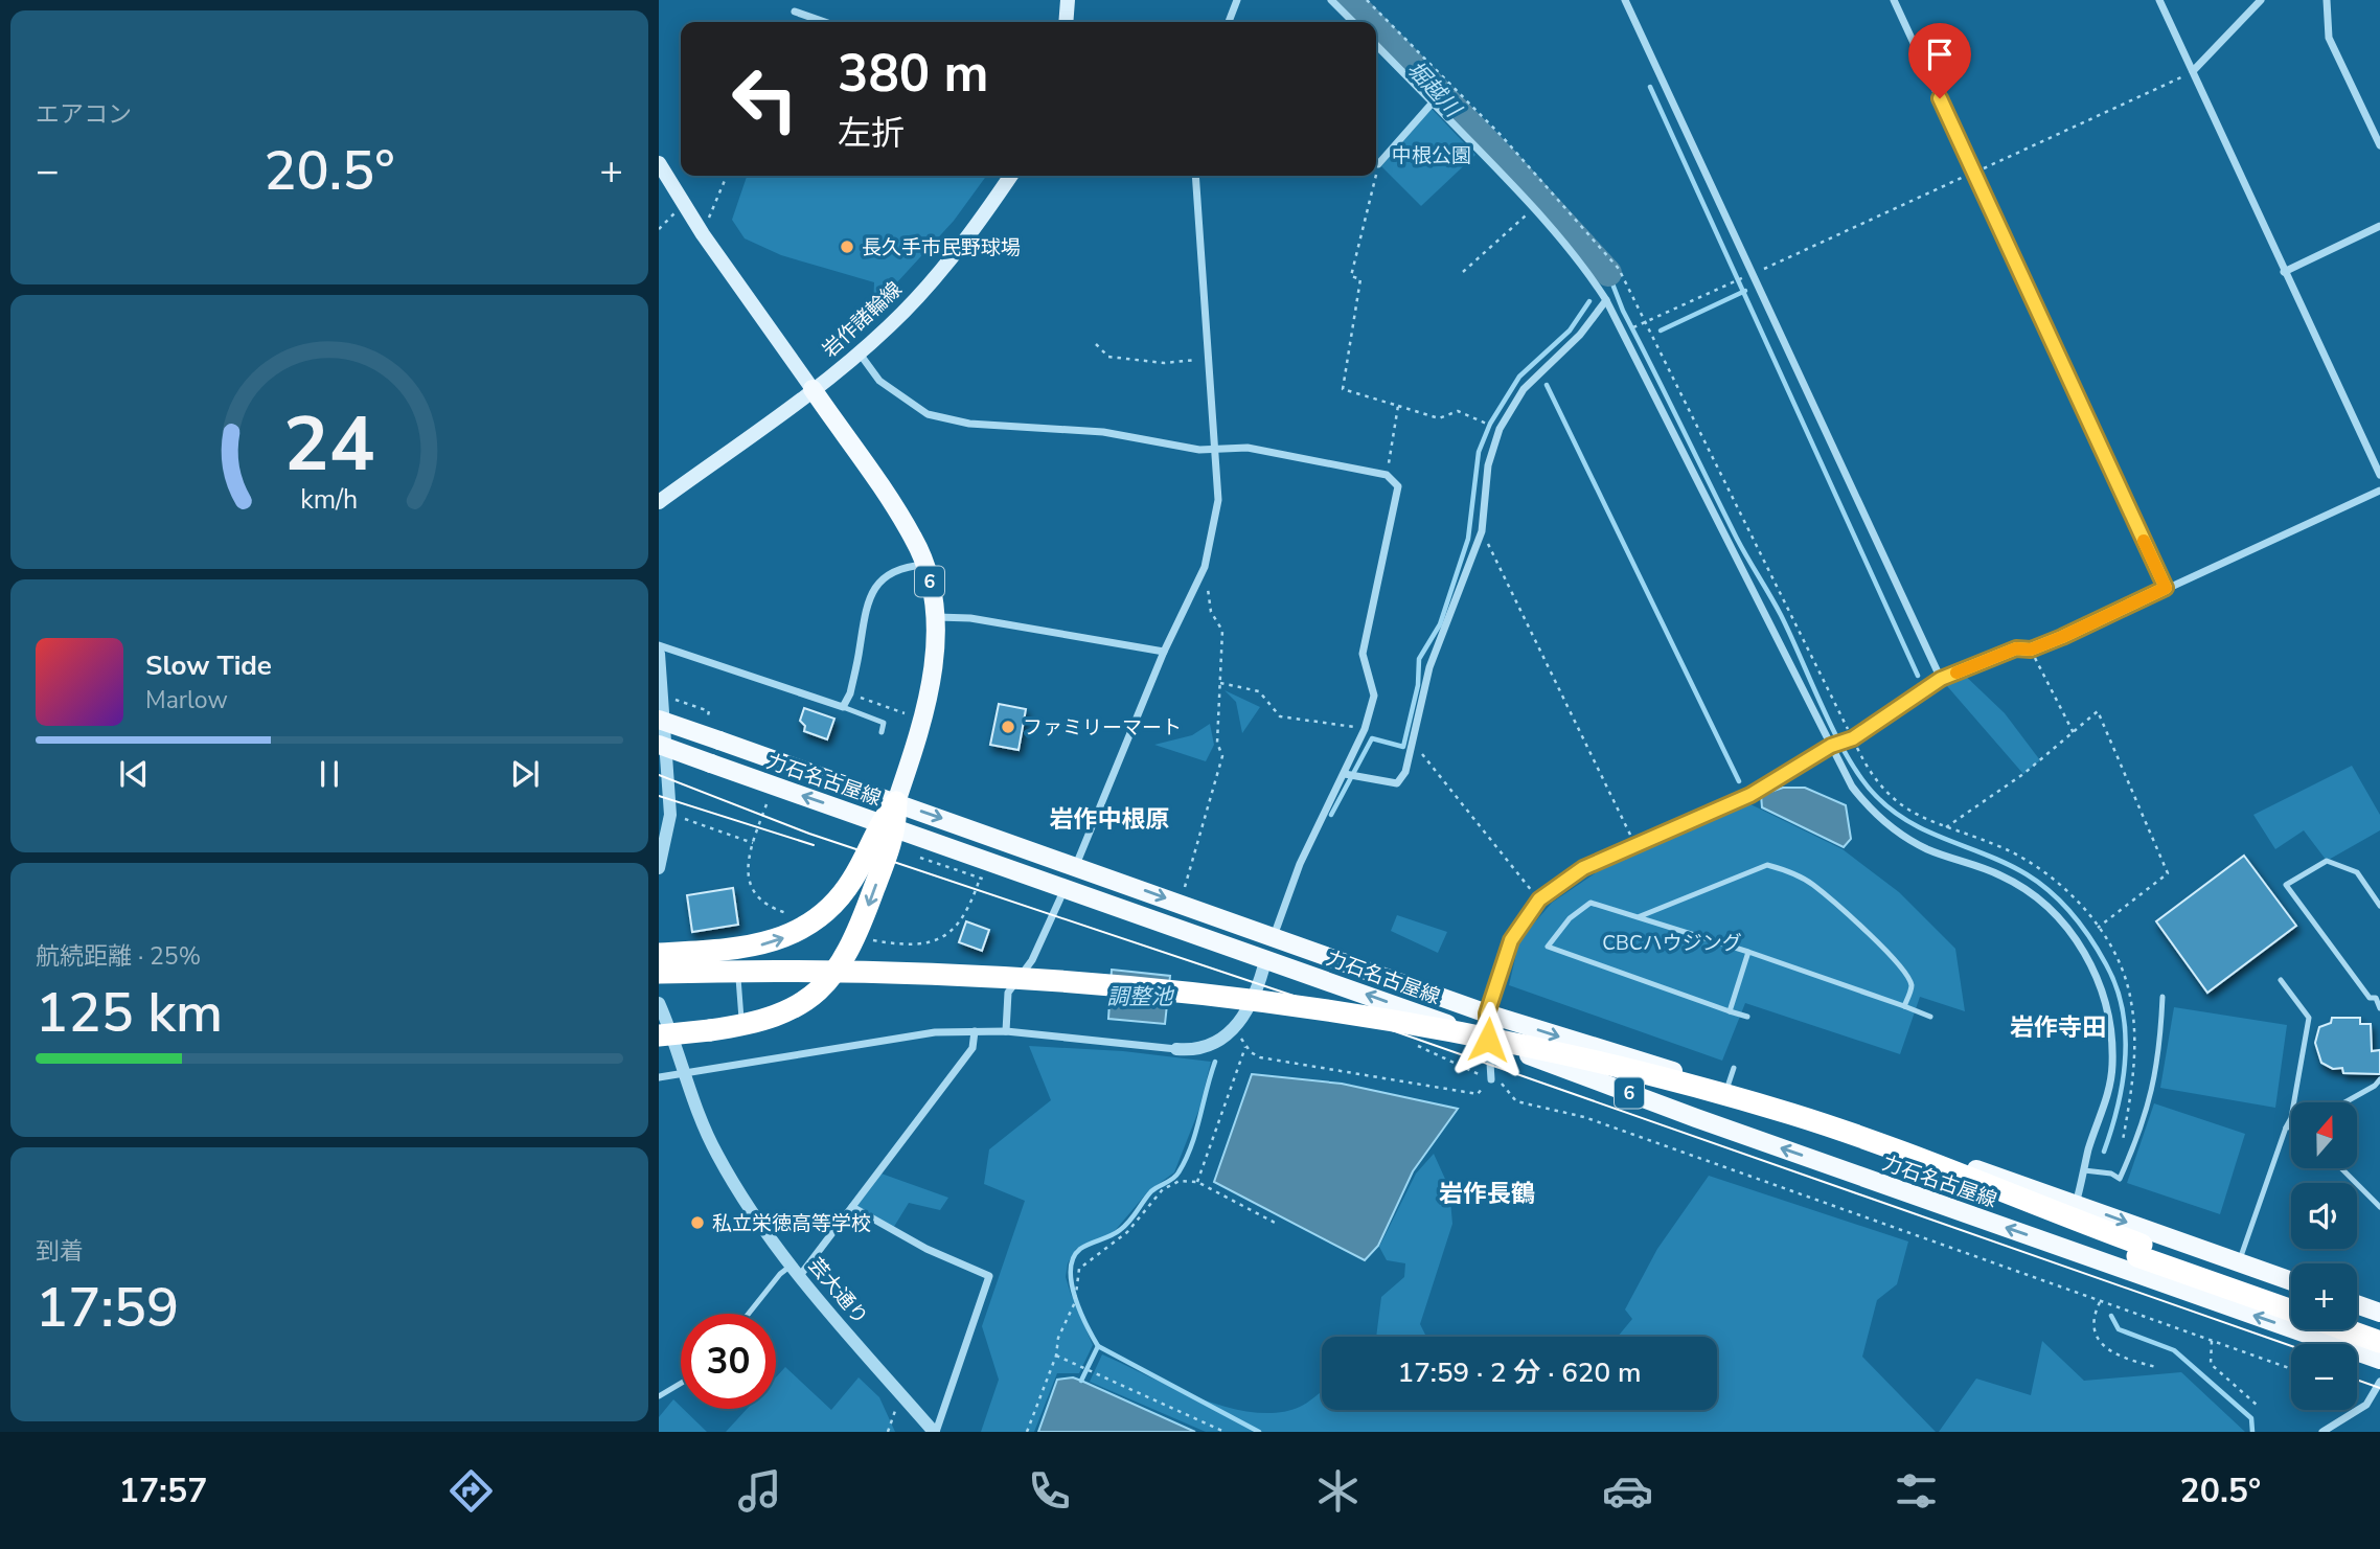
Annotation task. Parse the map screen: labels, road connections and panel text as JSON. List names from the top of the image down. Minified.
{"streets":{"main road":["岩作諸輪線","6","力石名古屋線"],"street":["芸大通り"]},"crossings":[["岩作諸輪線","力石名古屋線"]],"districts":["岩作中根原","岩作寺田","岩作長鶴"],"water":["堀越川","調整池"],"parks":["中根公園","CBCハウジング"],"places":["長久手市民野球場","ファミリーマート","私立栄徳高等学校"],"north":"top","page":{"tile":["エアコン",["航続距離 · 25%","125 km"],["到着","17:59"]],"turn":["380 m","左折"],"heat":["−","20.5°","+"],"song":["Slow Tide","Marlow"],"map_buttons":["+","−"],"limit":"30","trip":"17:59 · 2 分 · 620 m","tabs":["17:57","20.5°"],"gauge":["24","km/h"]}}
